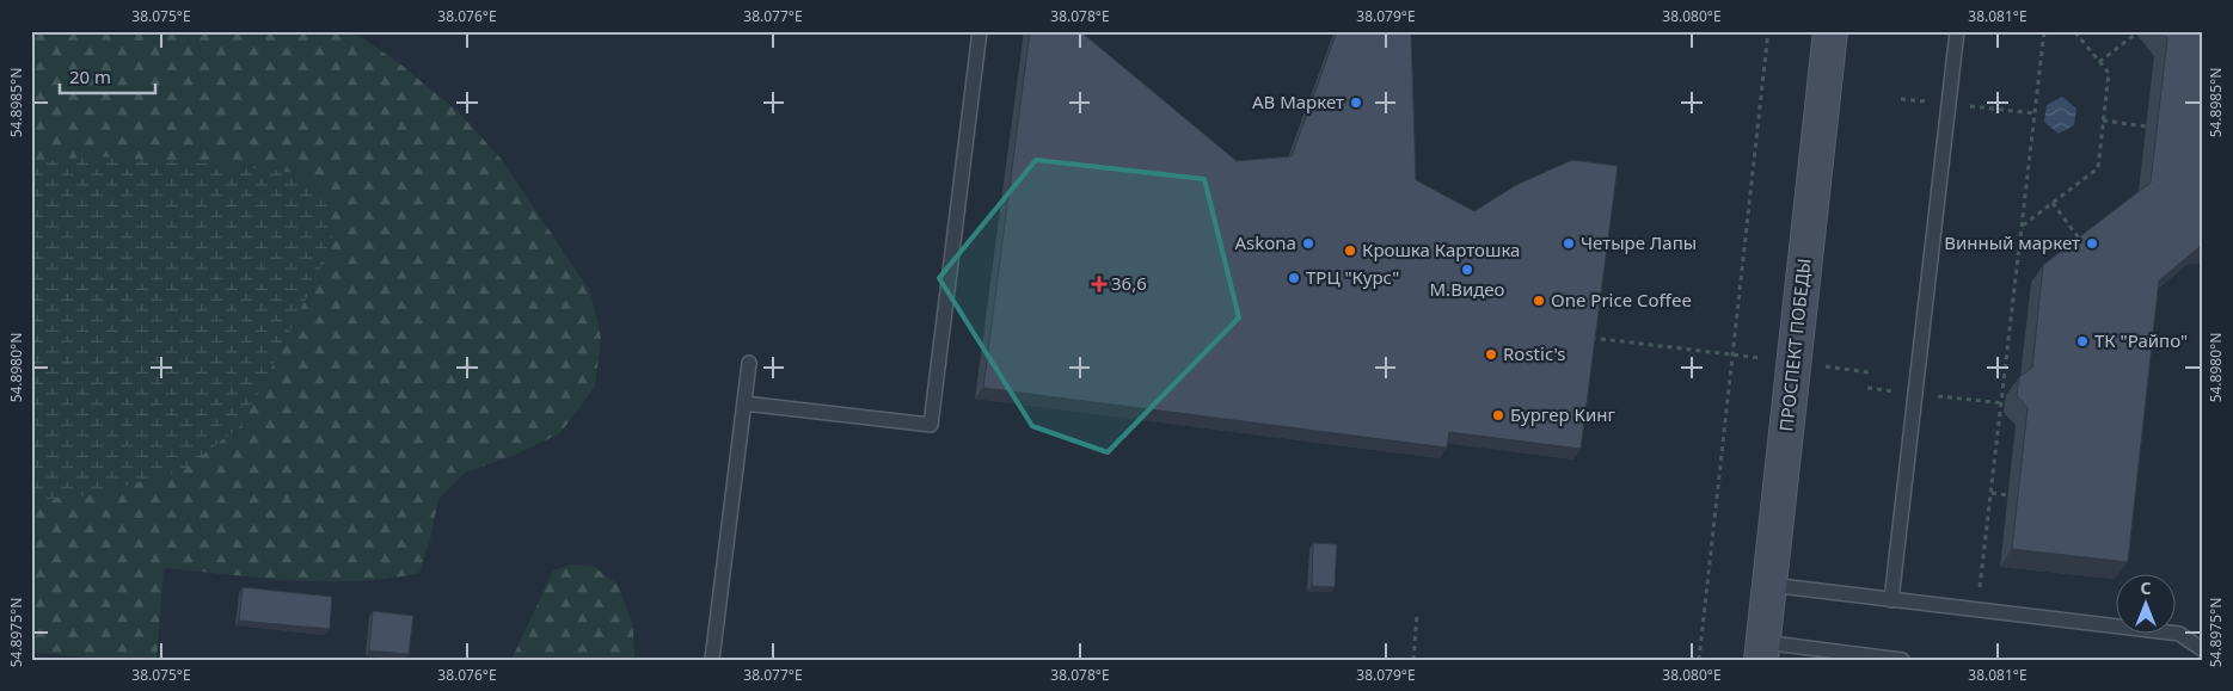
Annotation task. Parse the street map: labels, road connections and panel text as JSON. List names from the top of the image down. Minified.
{"streets":{"main road":["ПРОСПЕКТ ПОБЕДЫ"]},"places":{"other":["АВ Маркет","Askona","Четыре Лапы","Винный маркет","Крошка Картошка","М.Видео","ТРЦ \"Курс\"","One Price Coffee","ТК \"Райпо\"","Rostic's","Бургер Кинг"],"health":["36,6"]},"scale_bar":"20 m","north":"top","coordinates":["38.075°E","38.076°E","38.077°E","38.078°E","38.079°E","38.080°E","38.081°E","54.8985°N","54.8980°N","54.8975°N"]}
